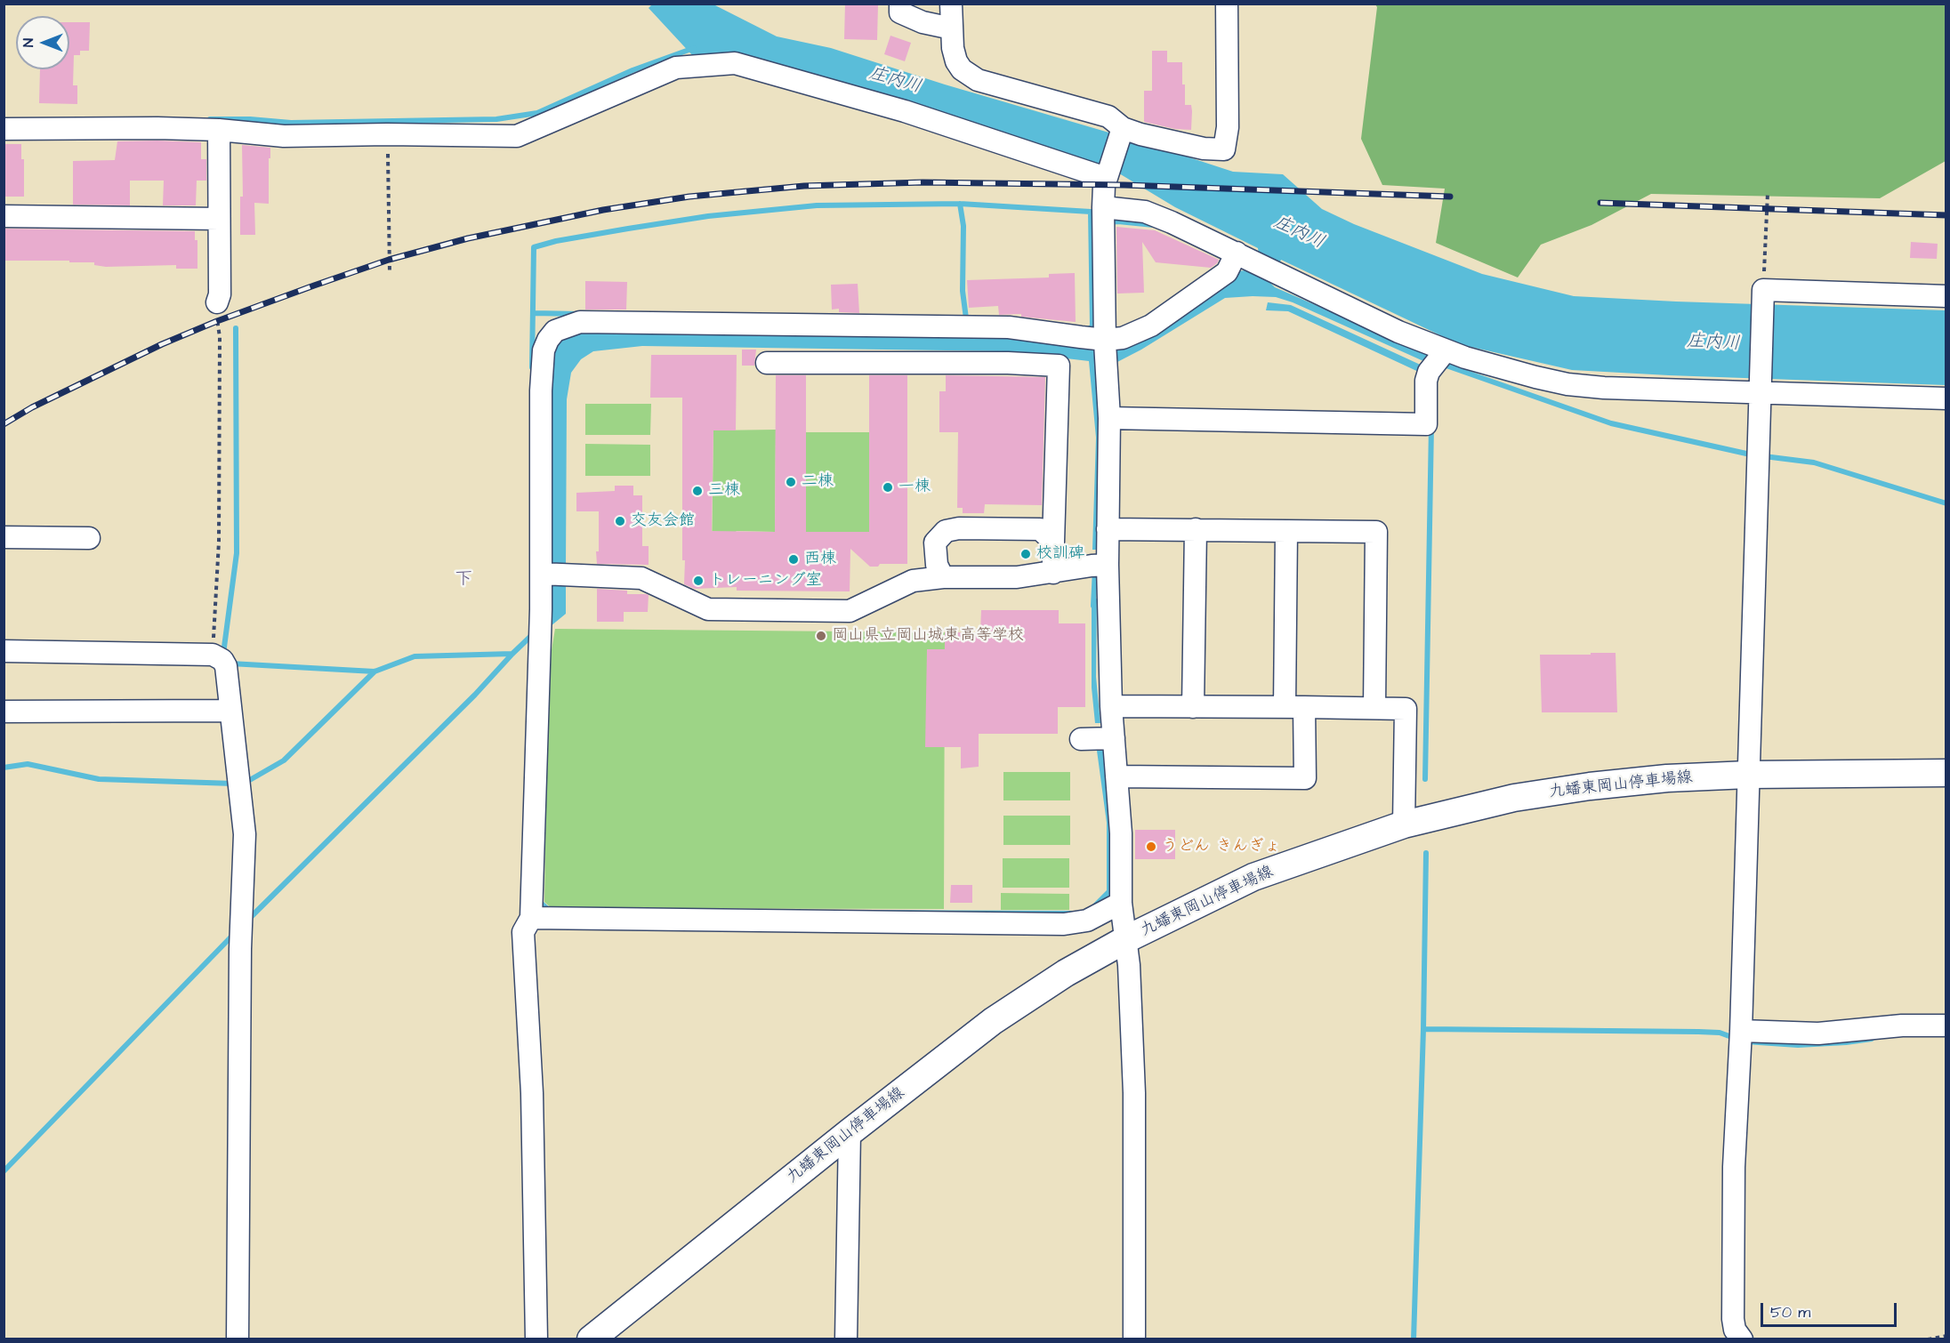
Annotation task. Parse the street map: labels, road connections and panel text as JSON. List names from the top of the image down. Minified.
{"streets":{"main road":["九蟠東岡山停車場線"]},"districts":["下"],"water":["庄内川"],"places":["二棟","一棟","三棟","交友会館","校訓碑","西棟","トレーニング室","岡山県立岡山城東高等学校","うどん きんぎょ"],"scale_bar":"50 m","north":"left"}
